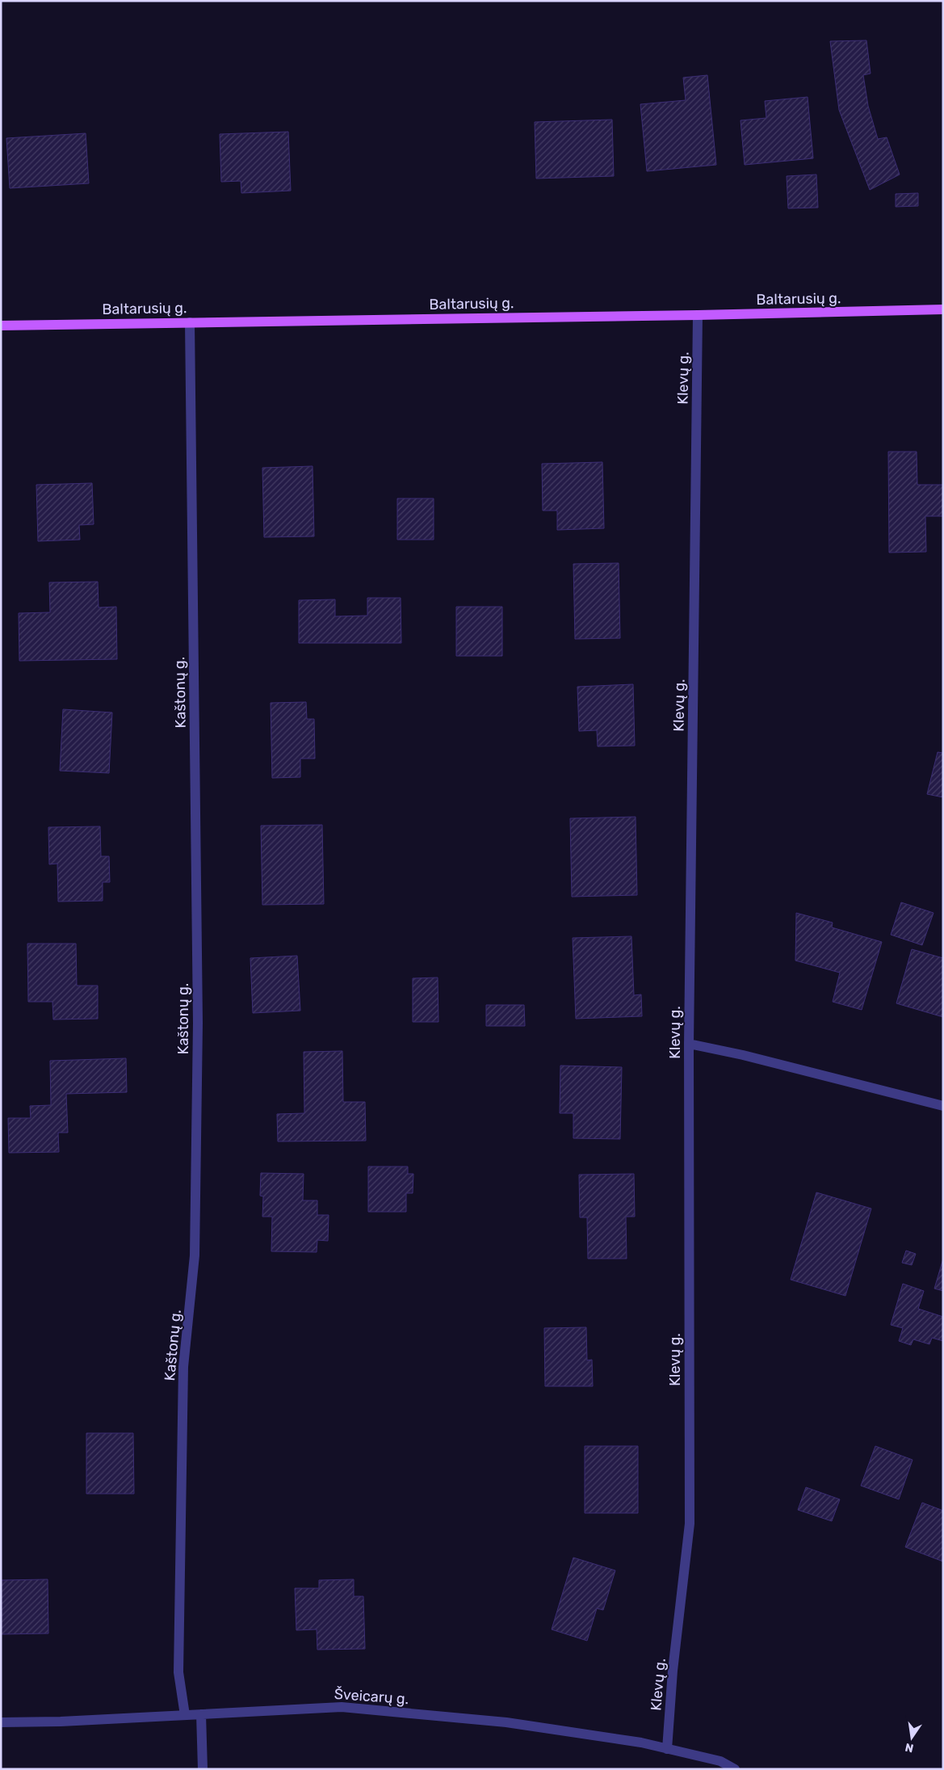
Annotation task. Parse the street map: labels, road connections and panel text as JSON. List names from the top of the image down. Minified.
{"streets":{"main road":["Baltarusių g."],"street":["Klevų g.","Kaštonų g.","Šveicarų g."]},"crossings":[["Baltarusių g.","Klevų g."],["Baltarusių g.","Kaštonų g."],["Klevų g.","Šveicarų g."],["Kaštonų g.","Šveicarų g."]],"north":"bottom"}
